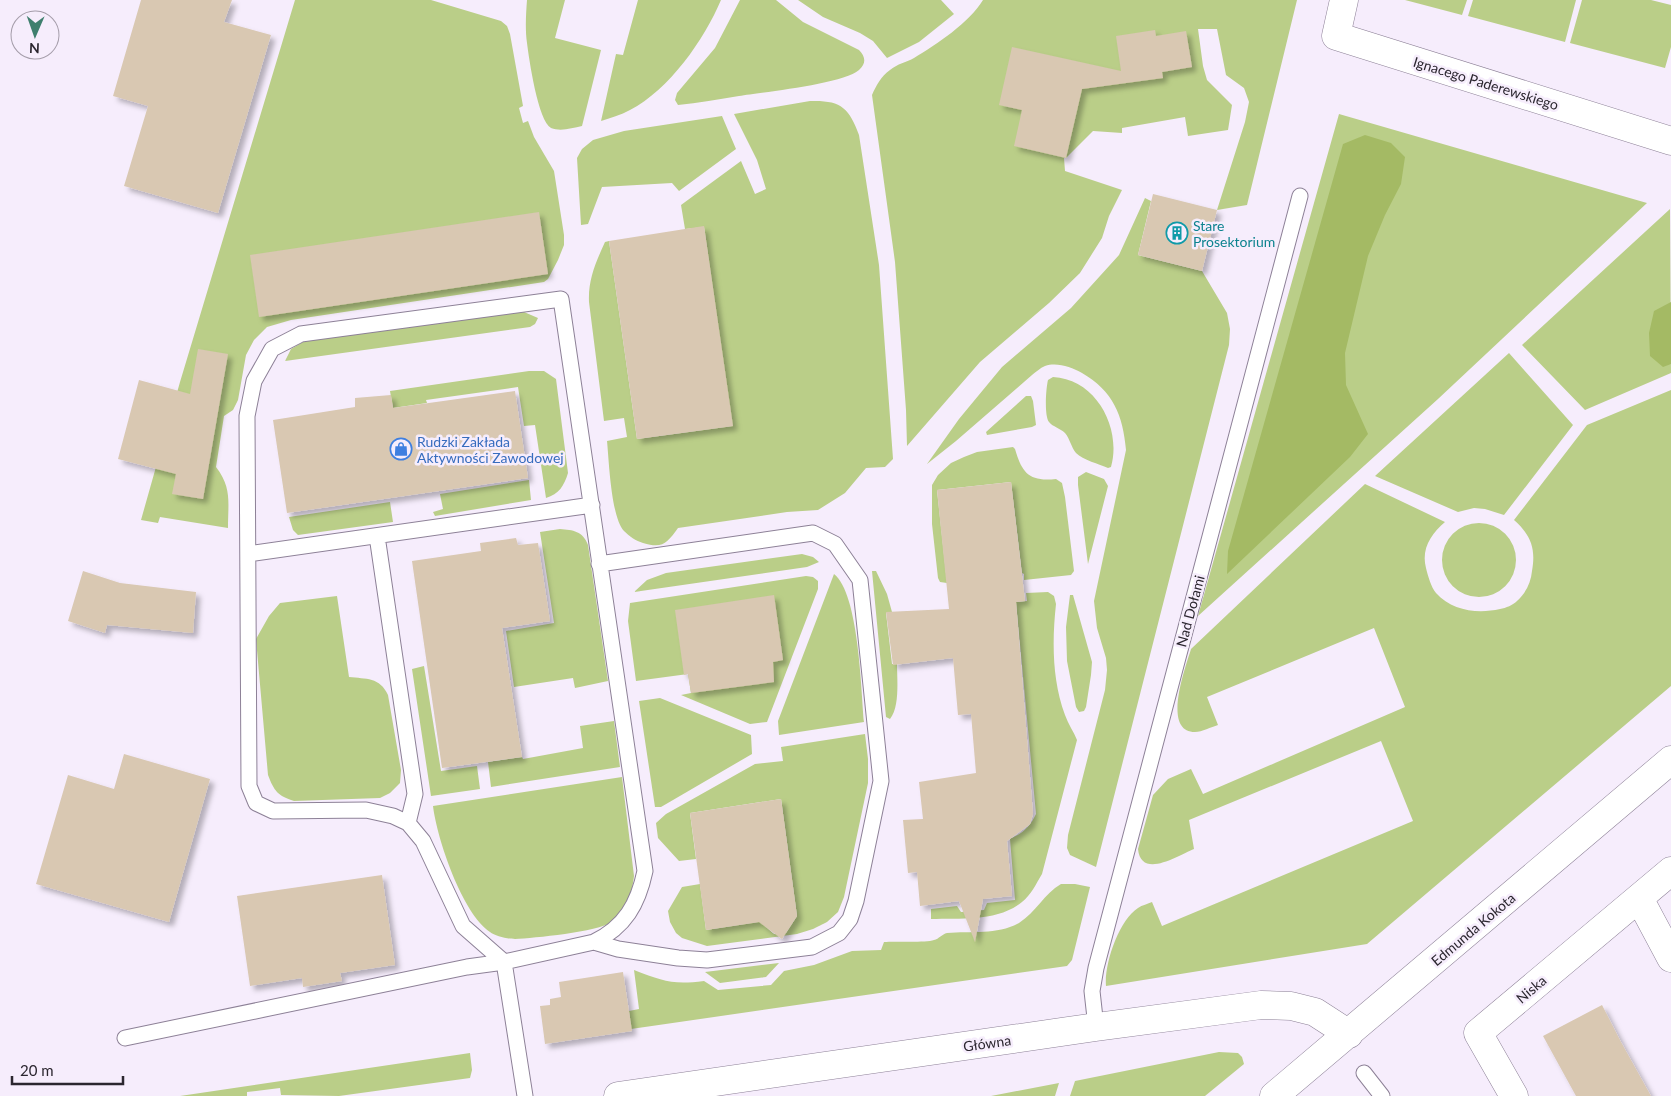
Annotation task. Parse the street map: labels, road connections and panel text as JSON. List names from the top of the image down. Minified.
{"streets":{"street":["Ignacego Paderewskiego","Edmunda Kokota","Niska","Główna"],"lane":["Nad Dołami"]},"crossings":[["Nad Dołami","Główna"],["Edmunda Kokota","Główna"]],"places":{"building":["Stare Prosektorium"],"shop":["Rudzki Zakłada Aktywności Zawodowej"]},"scale_bar":"20 m","north":"bottom"}
